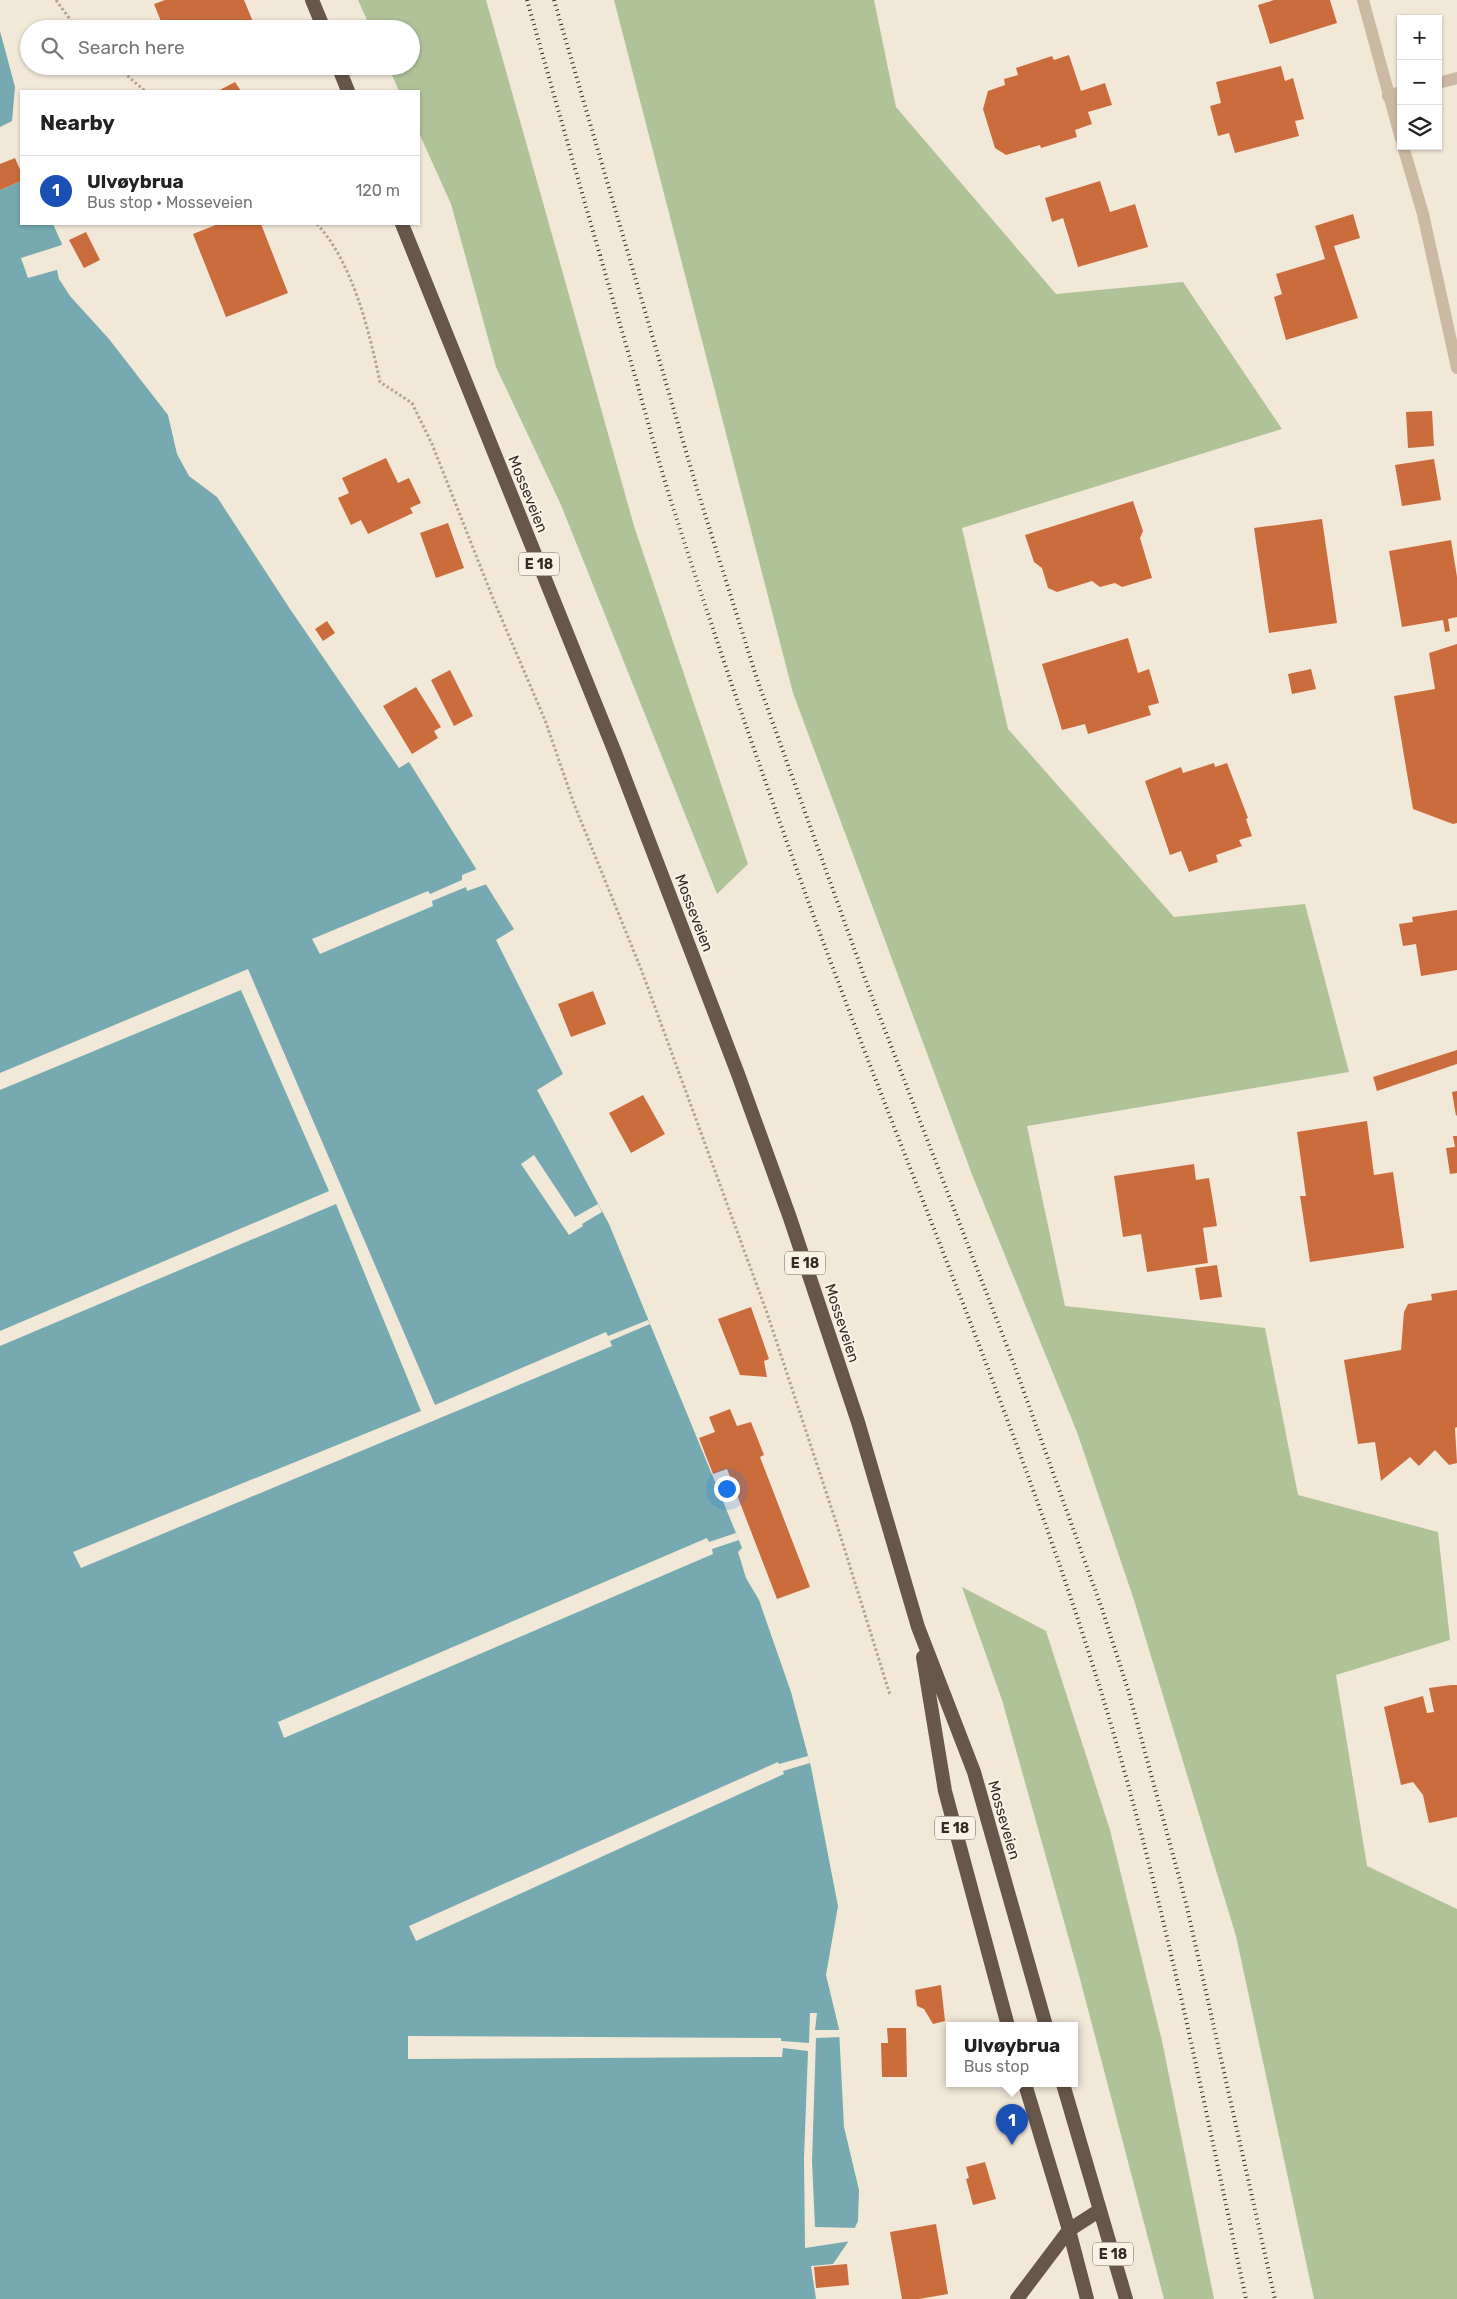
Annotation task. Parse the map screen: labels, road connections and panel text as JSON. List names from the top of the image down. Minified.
{"streets":{"highway":["Mosseveien","E 18"]},"page":{"map_buttons":["+","−"],"search":"Search here","heading":"Nearby","list":[{"mark":"1","name":"Ulvøybrua","note":"Bus stop · Mosseveien","value":"120 m"}],"popup":["Ulvøybrua","Bus stop"],"pins":"1"}}
